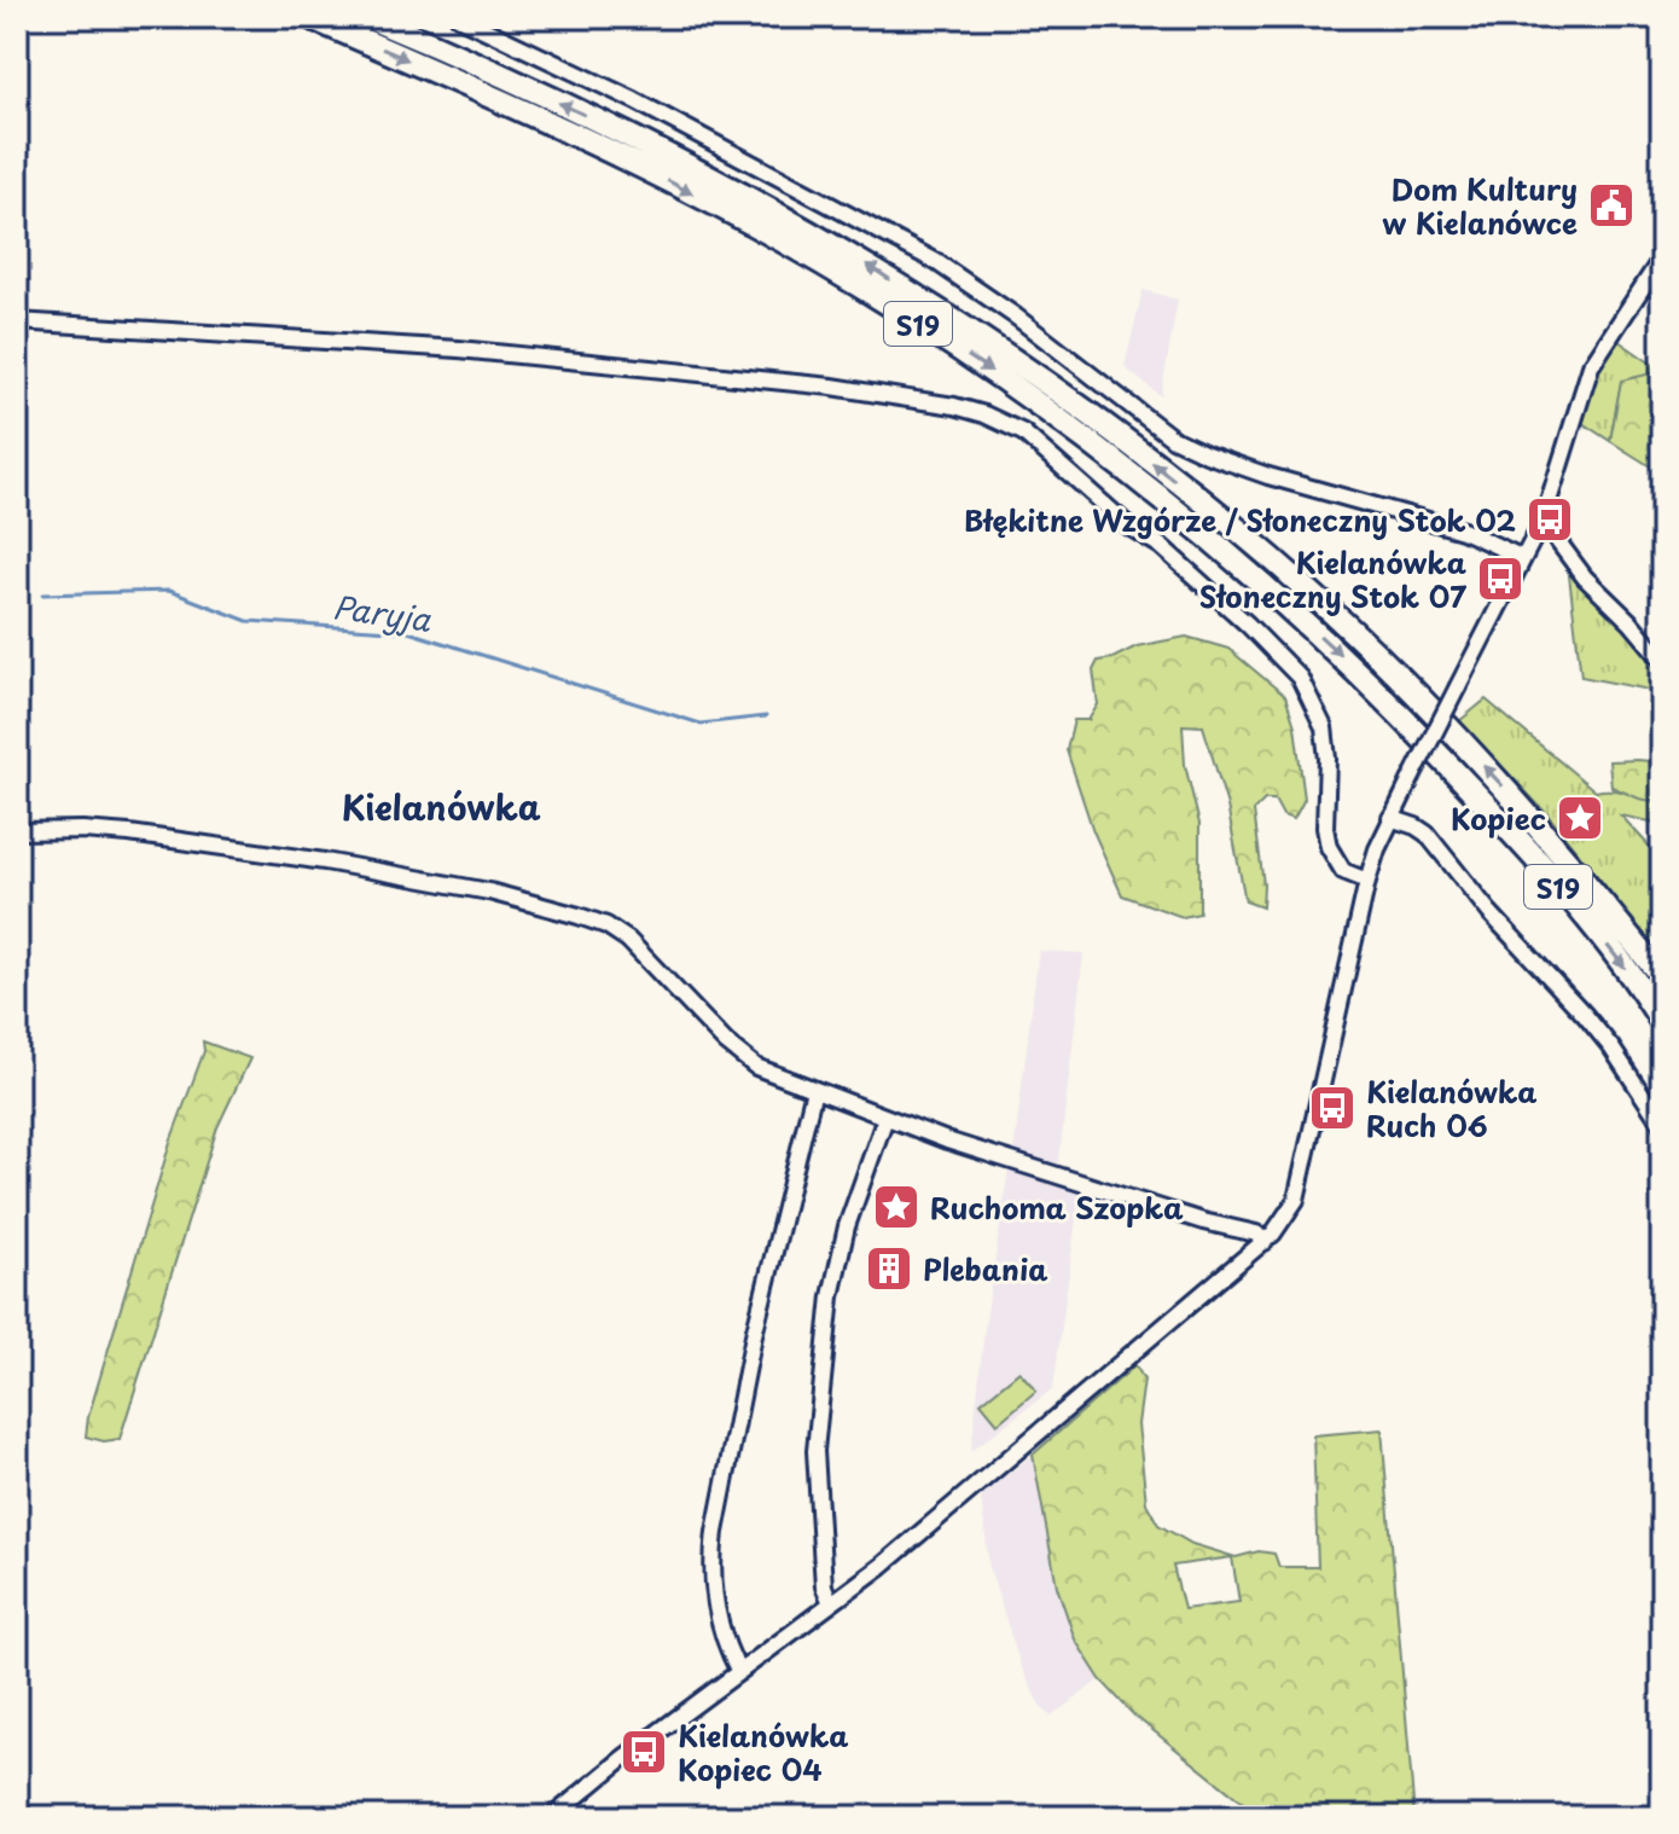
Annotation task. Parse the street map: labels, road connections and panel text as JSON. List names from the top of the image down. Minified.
{"streets":{"highway":["S19"]},"districts":["Kielanówka"],"water":["Paryja"],"places":{"public building":["Dom Kultury w Kielanówce"],"bus stop":["Błękitne Wzgórze / Słoneczny Stok 02","Kielanówka Słoneczny Stok 07","Kielanówka Ruch 06","Kielanówka Kopiec 04"],"place":["Kopiec","Ruchoma Szopka"],"building":["Plebania"]}}
